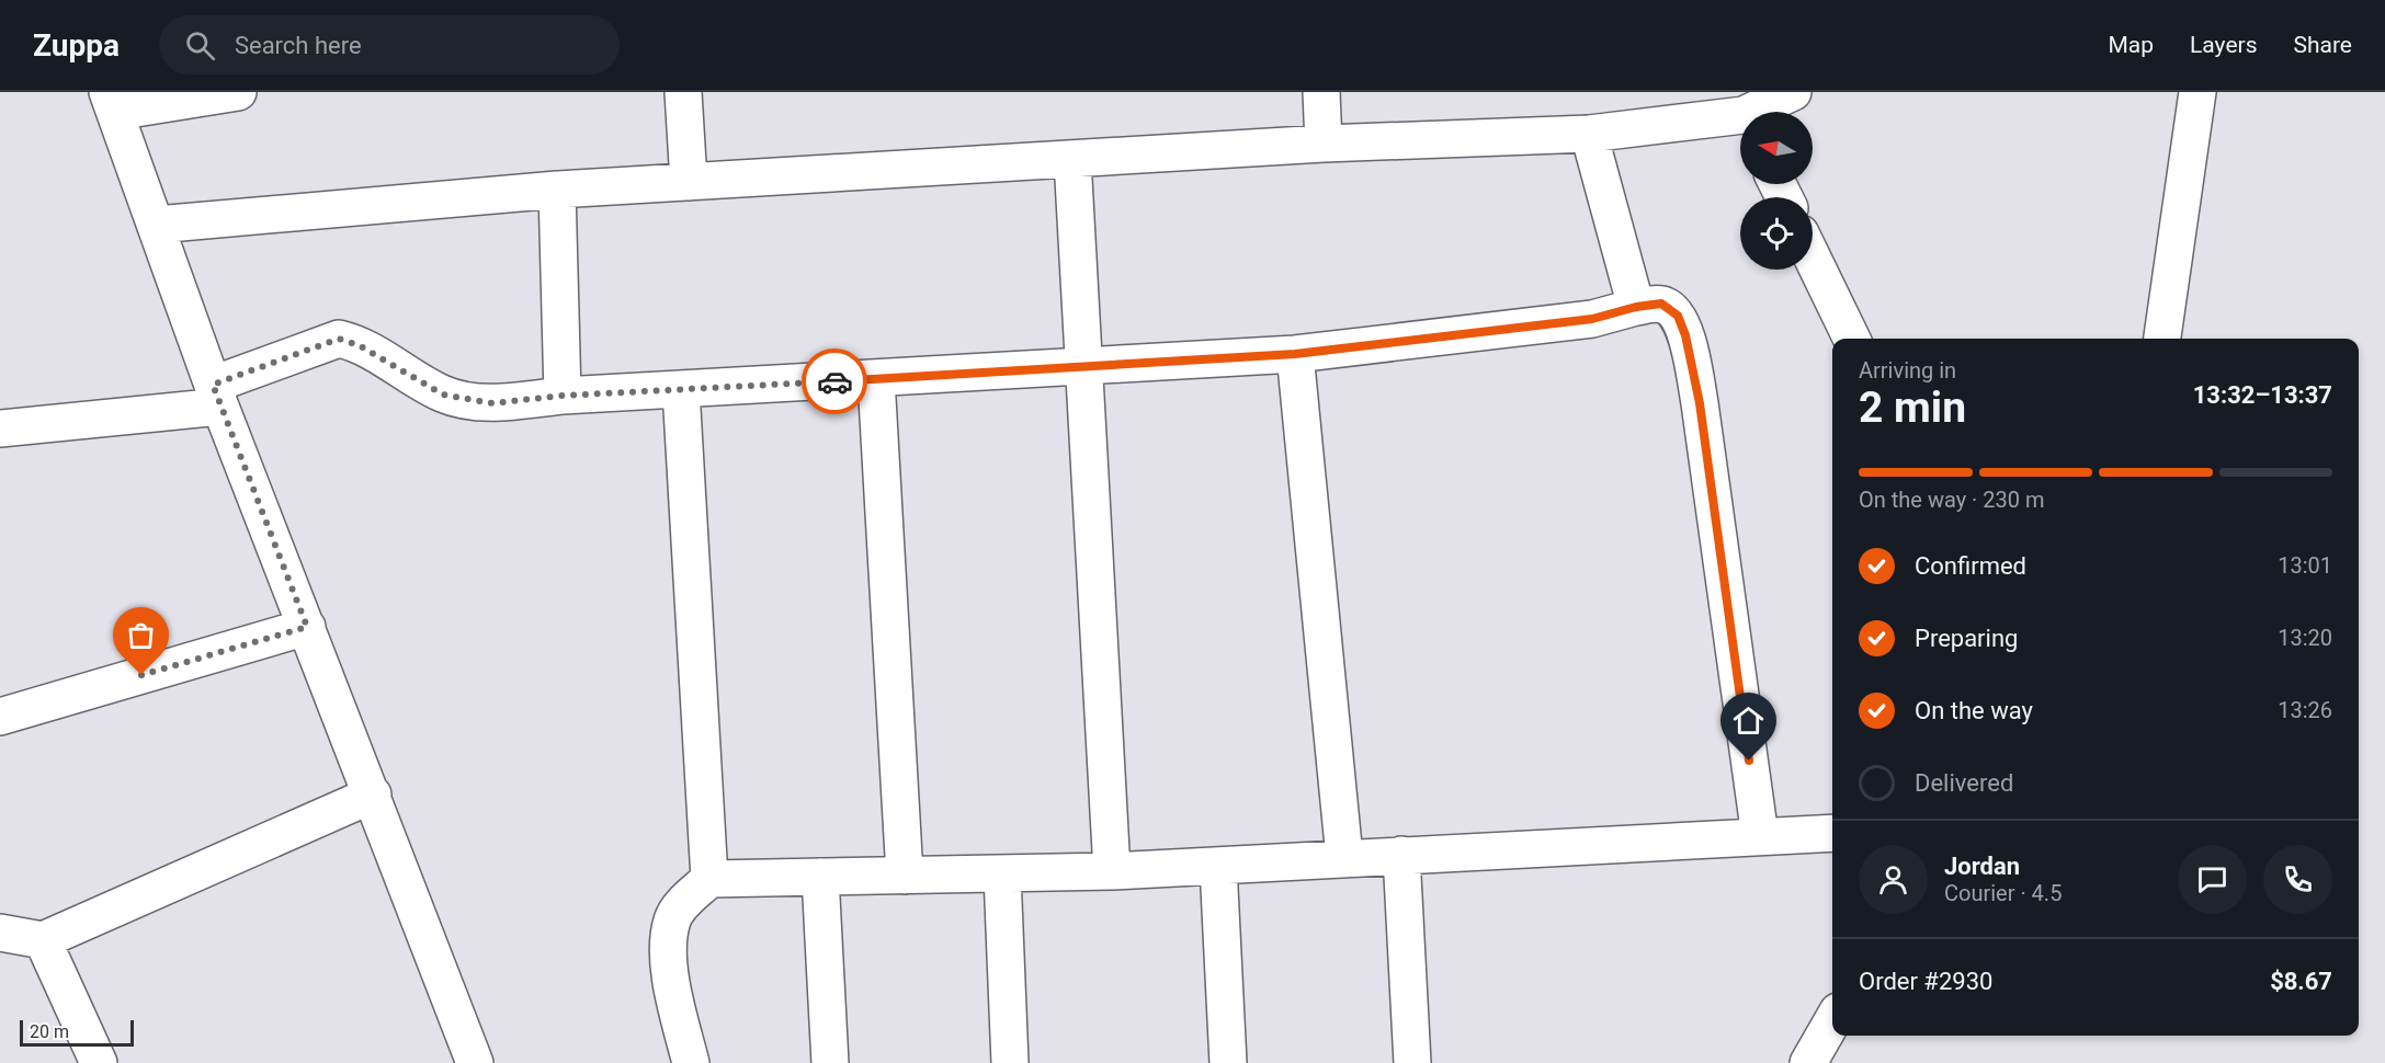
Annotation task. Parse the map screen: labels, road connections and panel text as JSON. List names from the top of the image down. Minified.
{"scale_bar":"20 m","north":"left","page":{"header":"Zuppa","search":"Search here","nav":["Map","Layers","Share"],"heading":["2 min","Arriving in","13:32–13:37"],"panel":["Jordan","Courier · 4.5","Order #2930","$8.67"],"bar":"On the way · 230 m","list":[["Confirmed","13:01"],["Preparing","13:20"],["On the way","13:26"],"Delivered"],"scale":"20 m"}}
